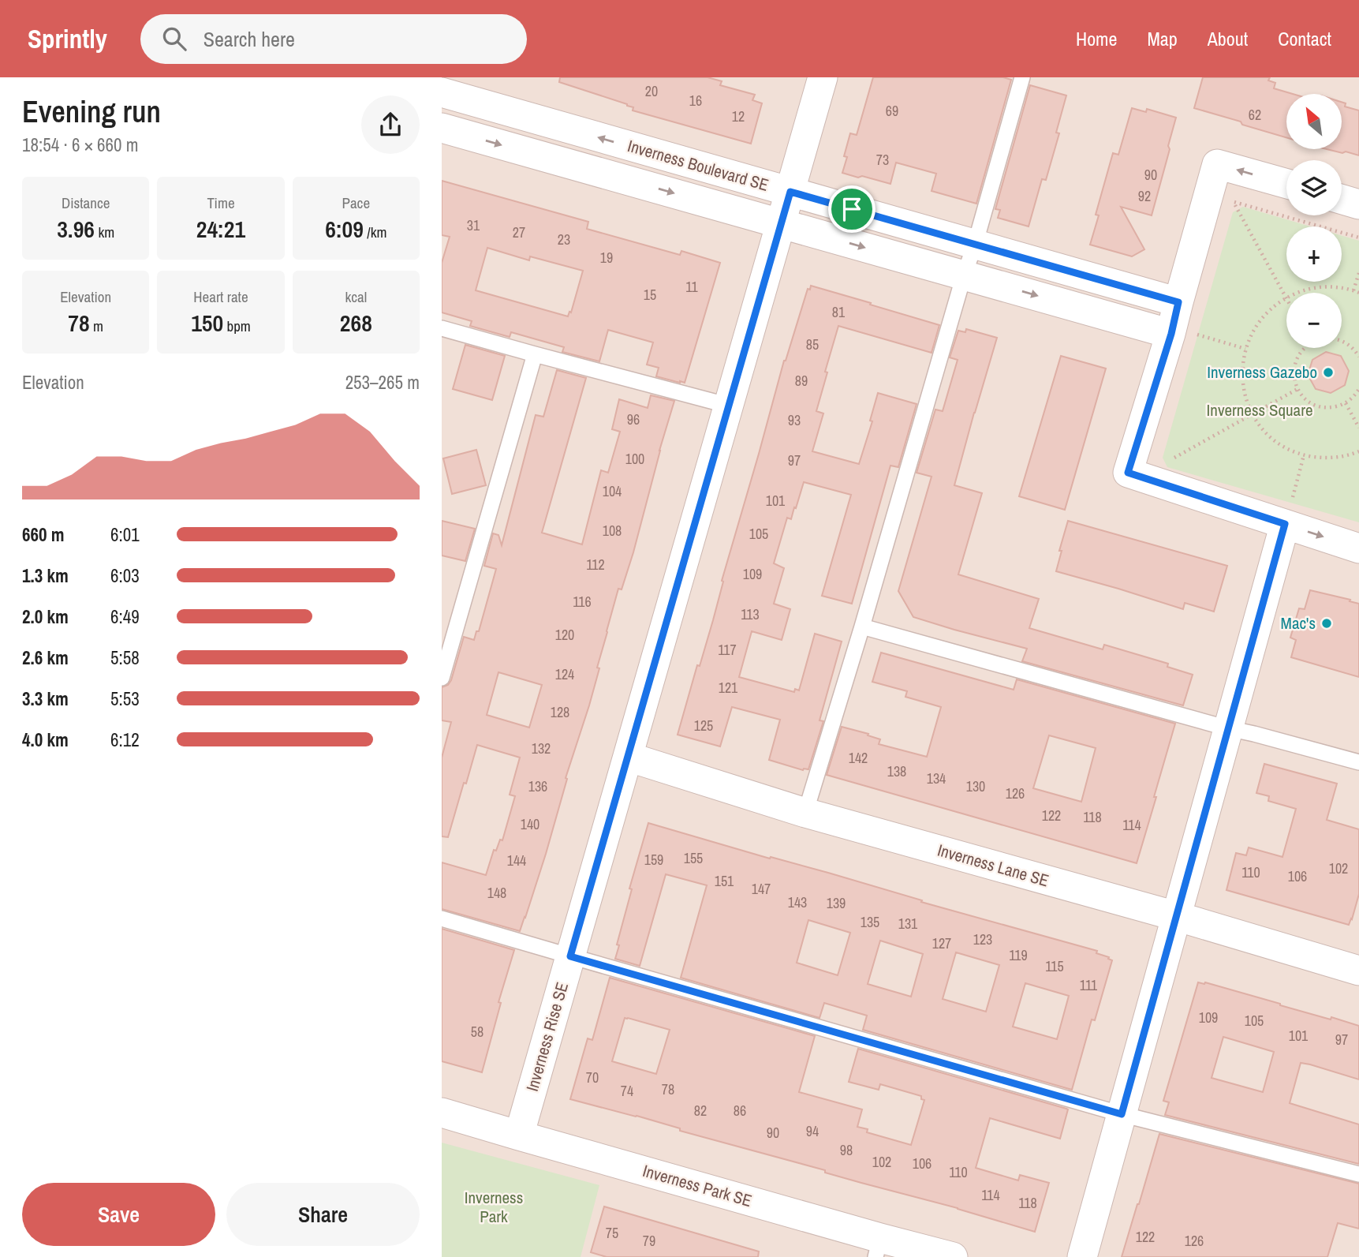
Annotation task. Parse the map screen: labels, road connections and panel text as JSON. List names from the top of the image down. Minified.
{"streets":{"street":["Inverness Boulevard SE","Inverness Lane SE","Inverness Rise SE","Inverness Park SE"]},"crossings":[["Inverness Boulevard SE","Inverness Rise SE"],["Inverness Lane SE","Inverness Rise SE"],["Inverness Rise SE","Inverness Park SE"]],"parks":["Inverness Square","Inverness Park"],"places":["Inverness Gazebo","Mac's"],"house_numbers":["20","16","69","62","12","73","90","92","31","27","23","19","11","15","81","85","89","96","93","100","97","104","101","108","105","112","109","116","113","120","117","124","121","128","125","132","142","138","134","136","130","126","122","118","140","114","155","159","144","102","110","106","151","147","148","143","139","135","131","123","127","119","115","111","109","105","58","101","97","70","78","74","82","86","94","90","98","102","106","110","114","118","75","122","79","126"],"north":"top left","page":{"header":"Sprintly","search":"Search here","nav":["Home","Map","About","Contact"],"heading":["Evening run","18:54 · 6 × 660 m"],"map_buttons":["+","−"],"stats":[["Distance","3.96 km"],["Time","24:21"],["Pace","6:09 /km"],["Elevation","78 m"],["Heart rate","150 bpm"],["kcal","268"]],"chart":["Elevation","253–265 m"],"list":[{"name":"660 m","note":"6:01"},{"name":"1.3 km","note":"6:03"},{"name":"2.0 km","note":"6:49"},{"name":"2.6 km","note":"5:58"},{"name":"3.3 km","note":"5:53"},{"name":"4.0 km","note":"6:12"}],"buttons":["Save","Share"]}}
